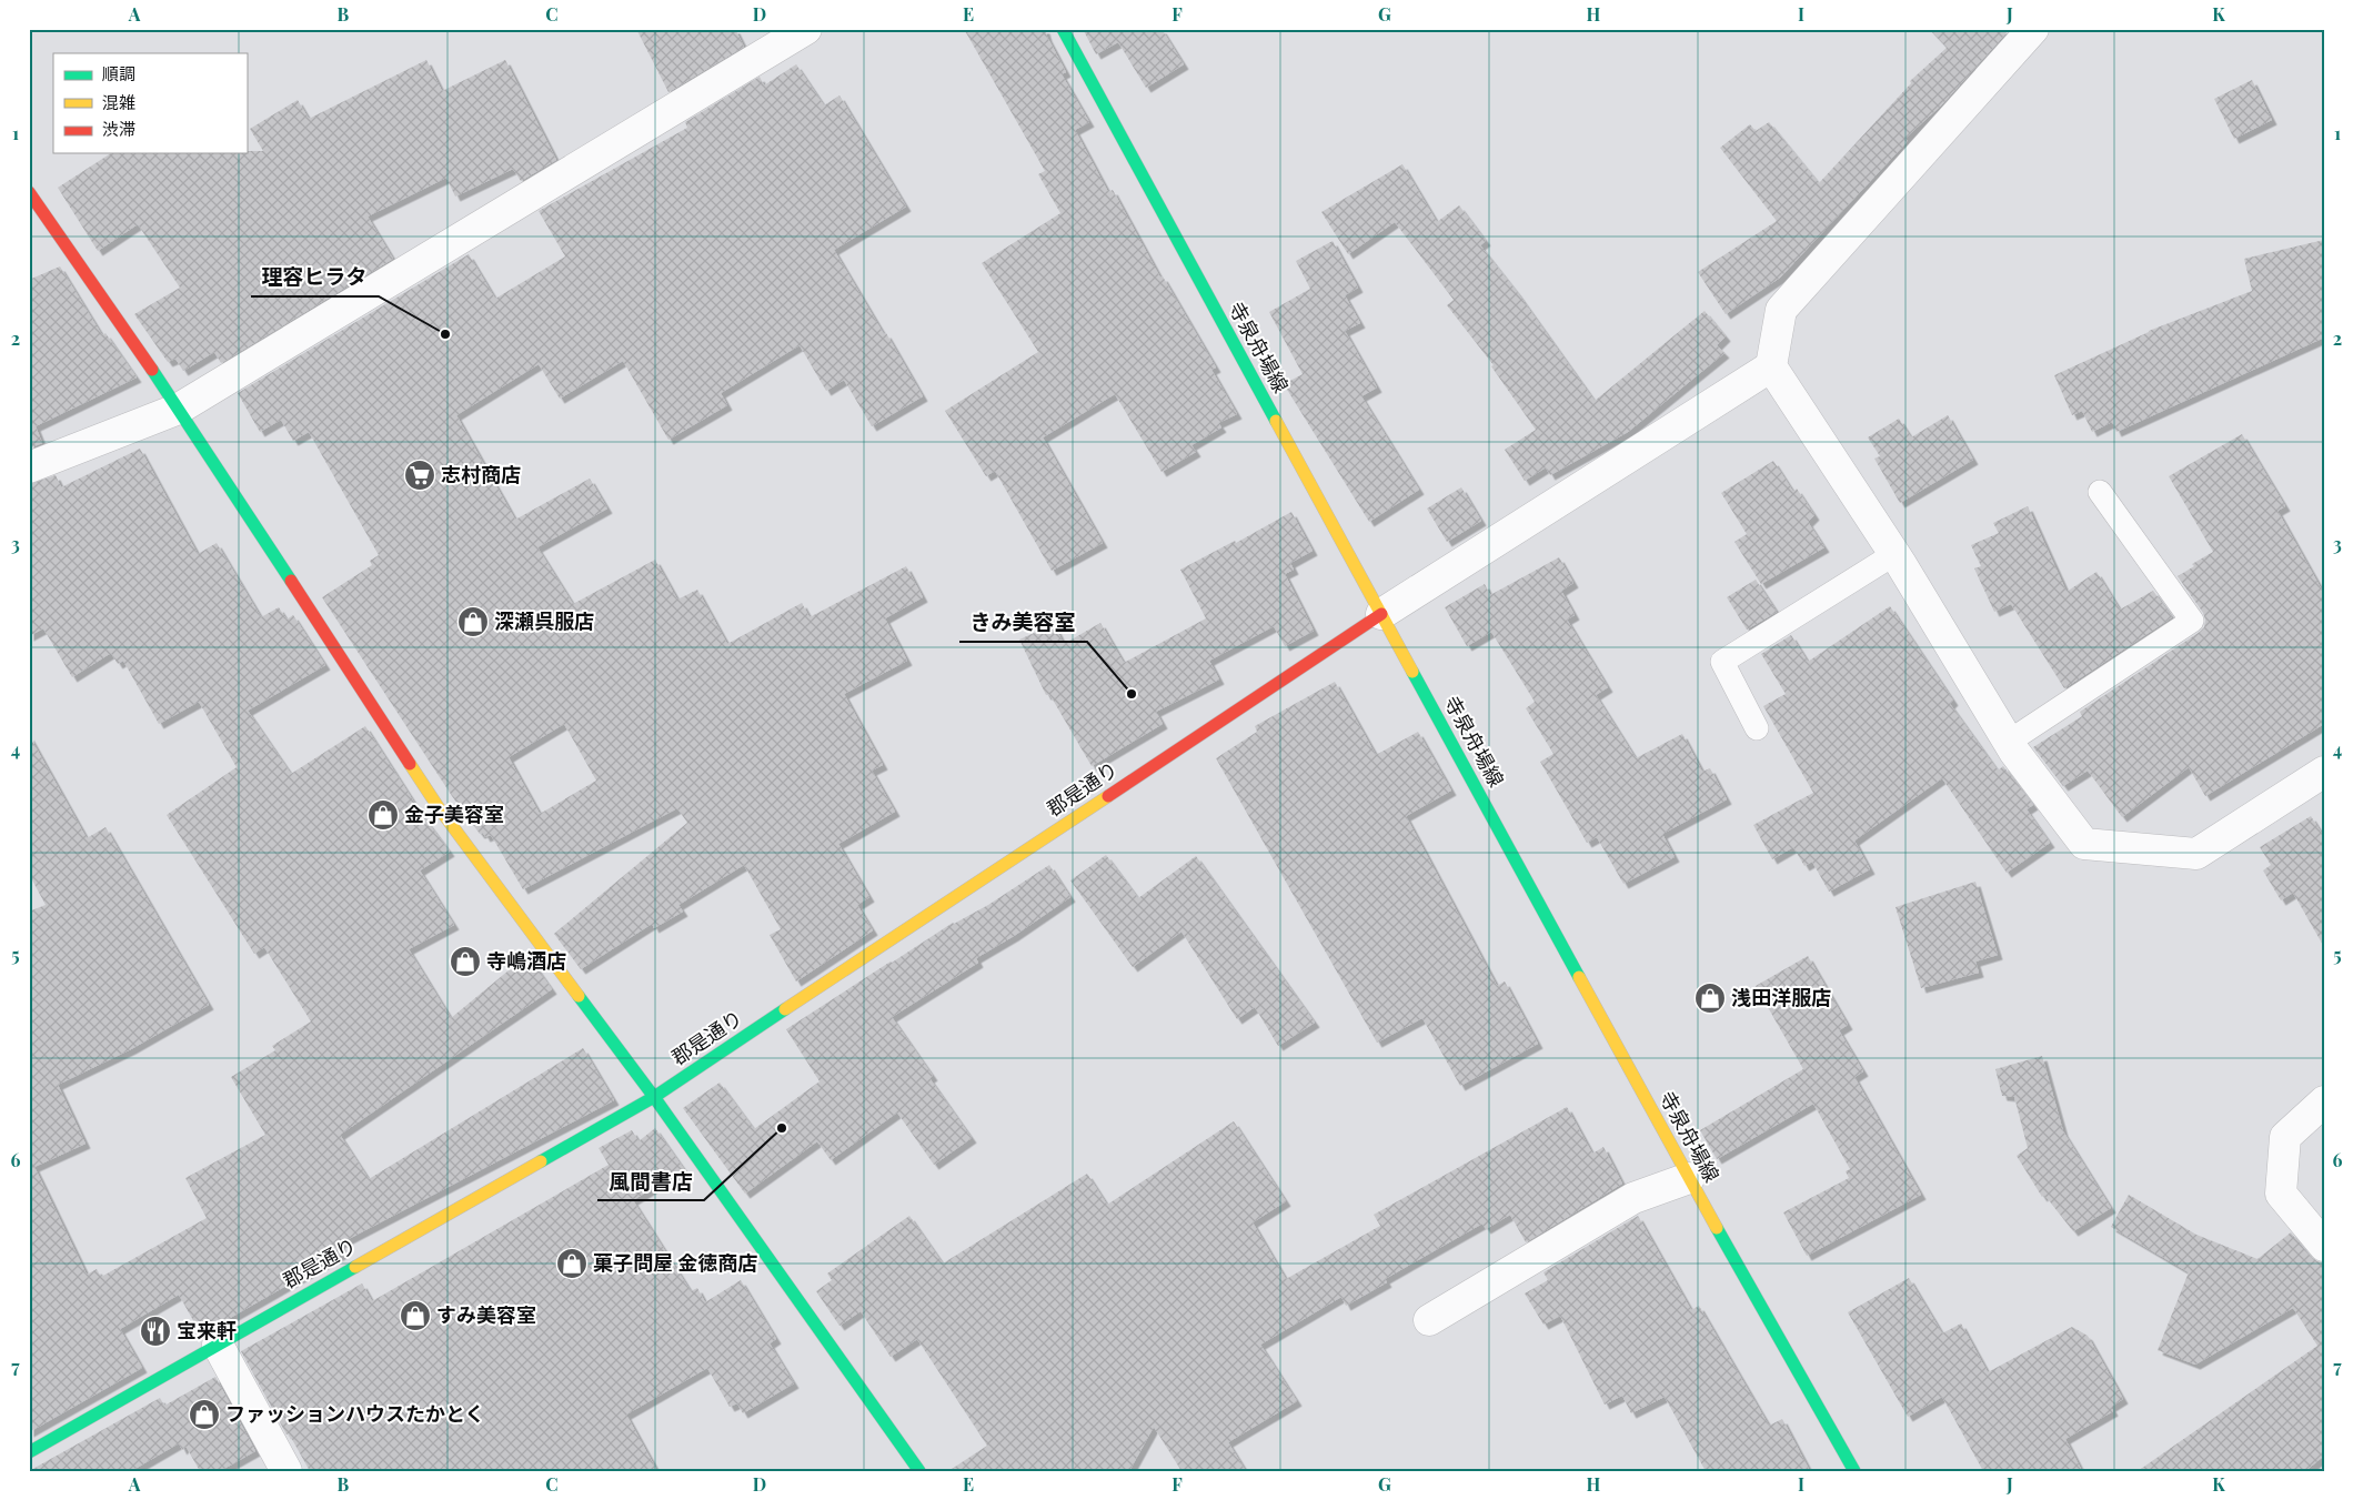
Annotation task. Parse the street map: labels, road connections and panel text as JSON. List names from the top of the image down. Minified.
{"streets":{"street":["寺泉舟場線","郡是通り"]},"crossings":[["寺泉舟場線","郡是通り"]],"places":{"other":["理容ヒラタ","きみ美容室","風間書店"],"supermarket":["志村商店"],"shop":["深瀬呉服店","金子美容室","寺嶋酒店","浅田洋服店","菓子問屋 金徳商店","すみ美容室","ファッションハウスたかとく"],"restaurant":["宝来軒"]},"legend":["順調","混雑","渋滞"],"grid":{"columns":["A","B","C","D","E","F","G","H","I","J","K"],"rows":["1","2","3","4","5","6","7"]}}
